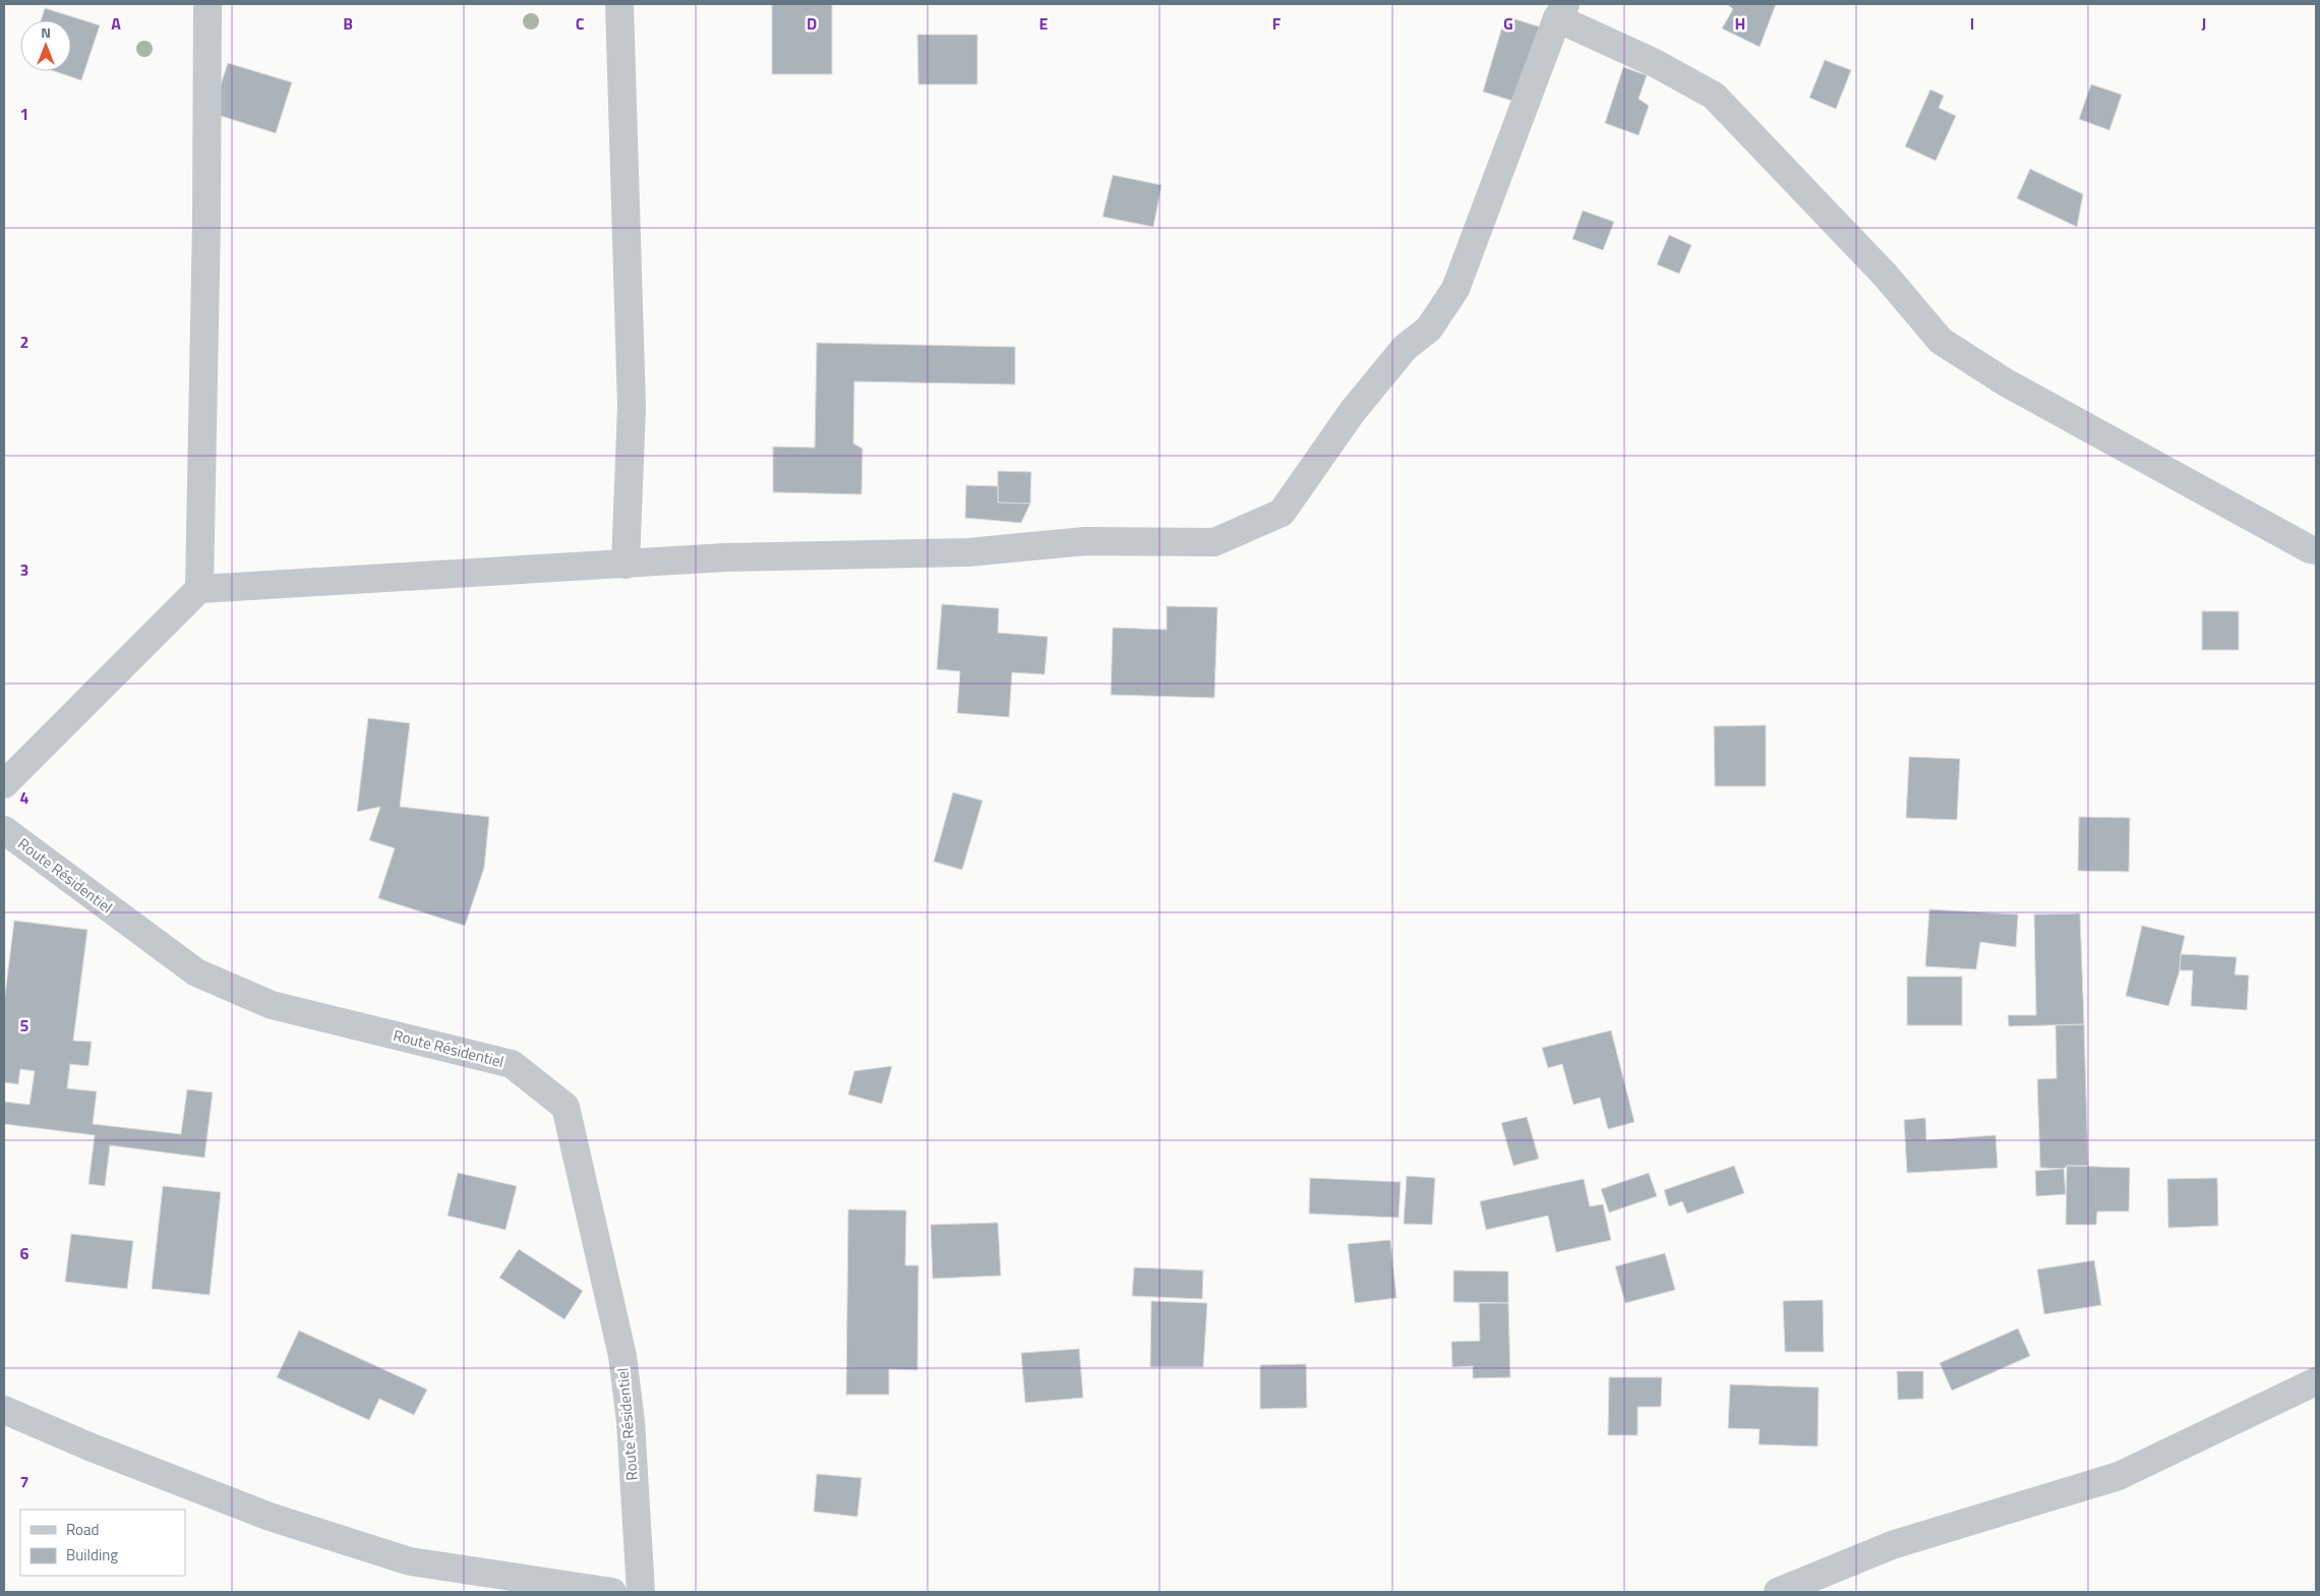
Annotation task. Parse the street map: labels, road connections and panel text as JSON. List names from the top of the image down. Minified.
{"streets":{"street":["Route Résidentiel"]},"legend":["Road","Building"],"north":"top","grid":{"columns":["A","B","C","D","E","F","G","H","I","J"],"rows":["1","2","3","4","5","6","7"]}}
